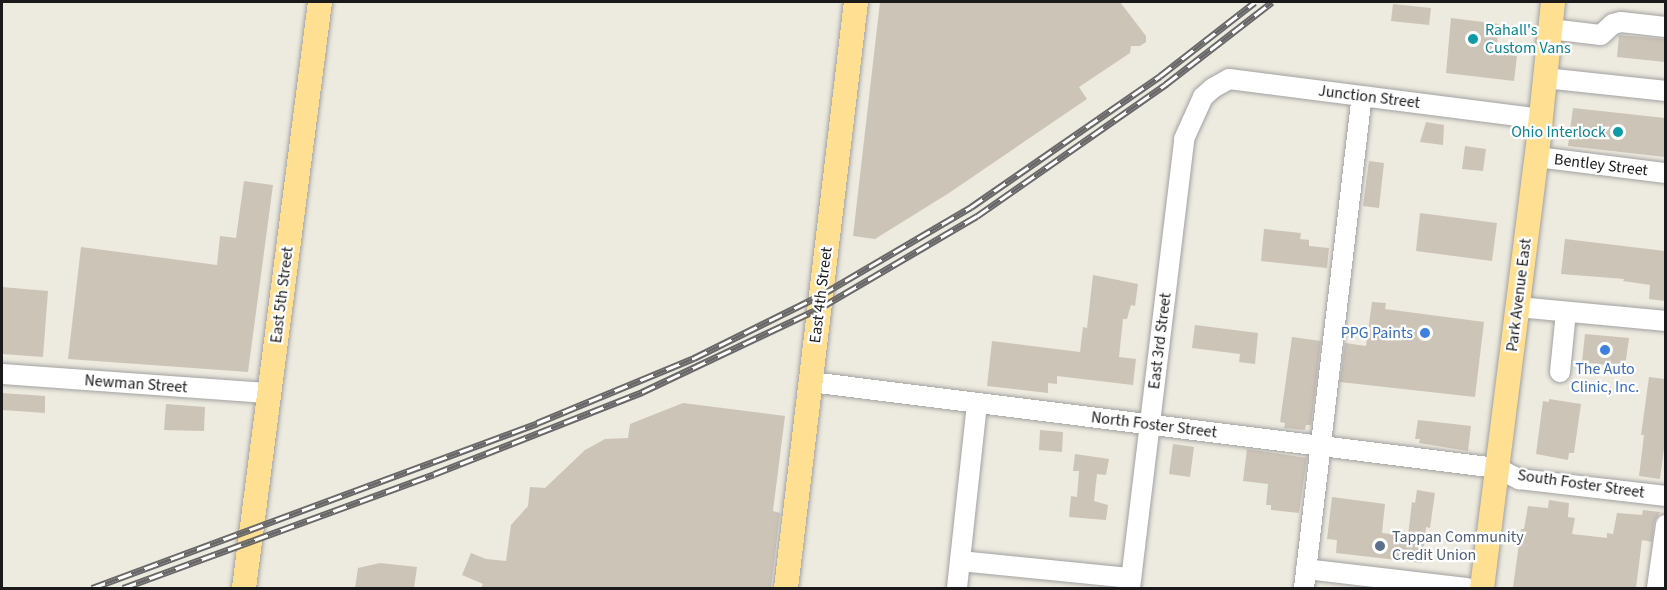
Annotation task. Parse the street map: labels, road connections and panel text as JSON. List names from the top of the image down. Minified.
{"streets":{"main road":["East 5th Street","East 4th Street","Park Avenue East"],"street":["Junction Street","Bentley Street","East 3rd Street","Newman Street","North Foster Street","South Foster Street"]},"crossings":[["Junction Street","Park Avenue East"],["Junction Street","East 3rd Street"],["Bentley Street","Park Avenue East"],["East 5th Street","Newman Street"],["East 4th Street","North Foster Street"],["Park Avenue East","North Foster Street"],["Park Avenue East","South Foster Street"],["East 3rd Street","North Foster Street"],["North Foster Street","South Foster Street"]],"places":["Rahall's Custom Vans","Ohio Interlock","PPG Paints","The Auto Clinic, Inc.","Tappan Community Credit Union"]}
